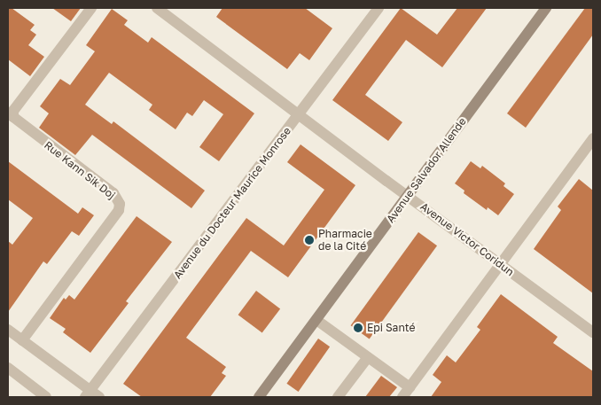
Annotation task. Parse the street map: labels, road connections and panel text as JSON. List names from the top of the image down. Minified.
{"streets":{"main road":["Avenue Salvador Allende"],"street":["Rue Kann Sik Doj","Avenue du Docteur Maurice Monrose","Avenue Victor Coridun"]},"crossings":[["Avenue Salvador Allende","Avenue Victor Coridun"],["Avenue du Docteur Maurice Monrose","Avenue Victor Coridun"]],"places":["Pharmacie de la Cité","Epi Santé"]}
